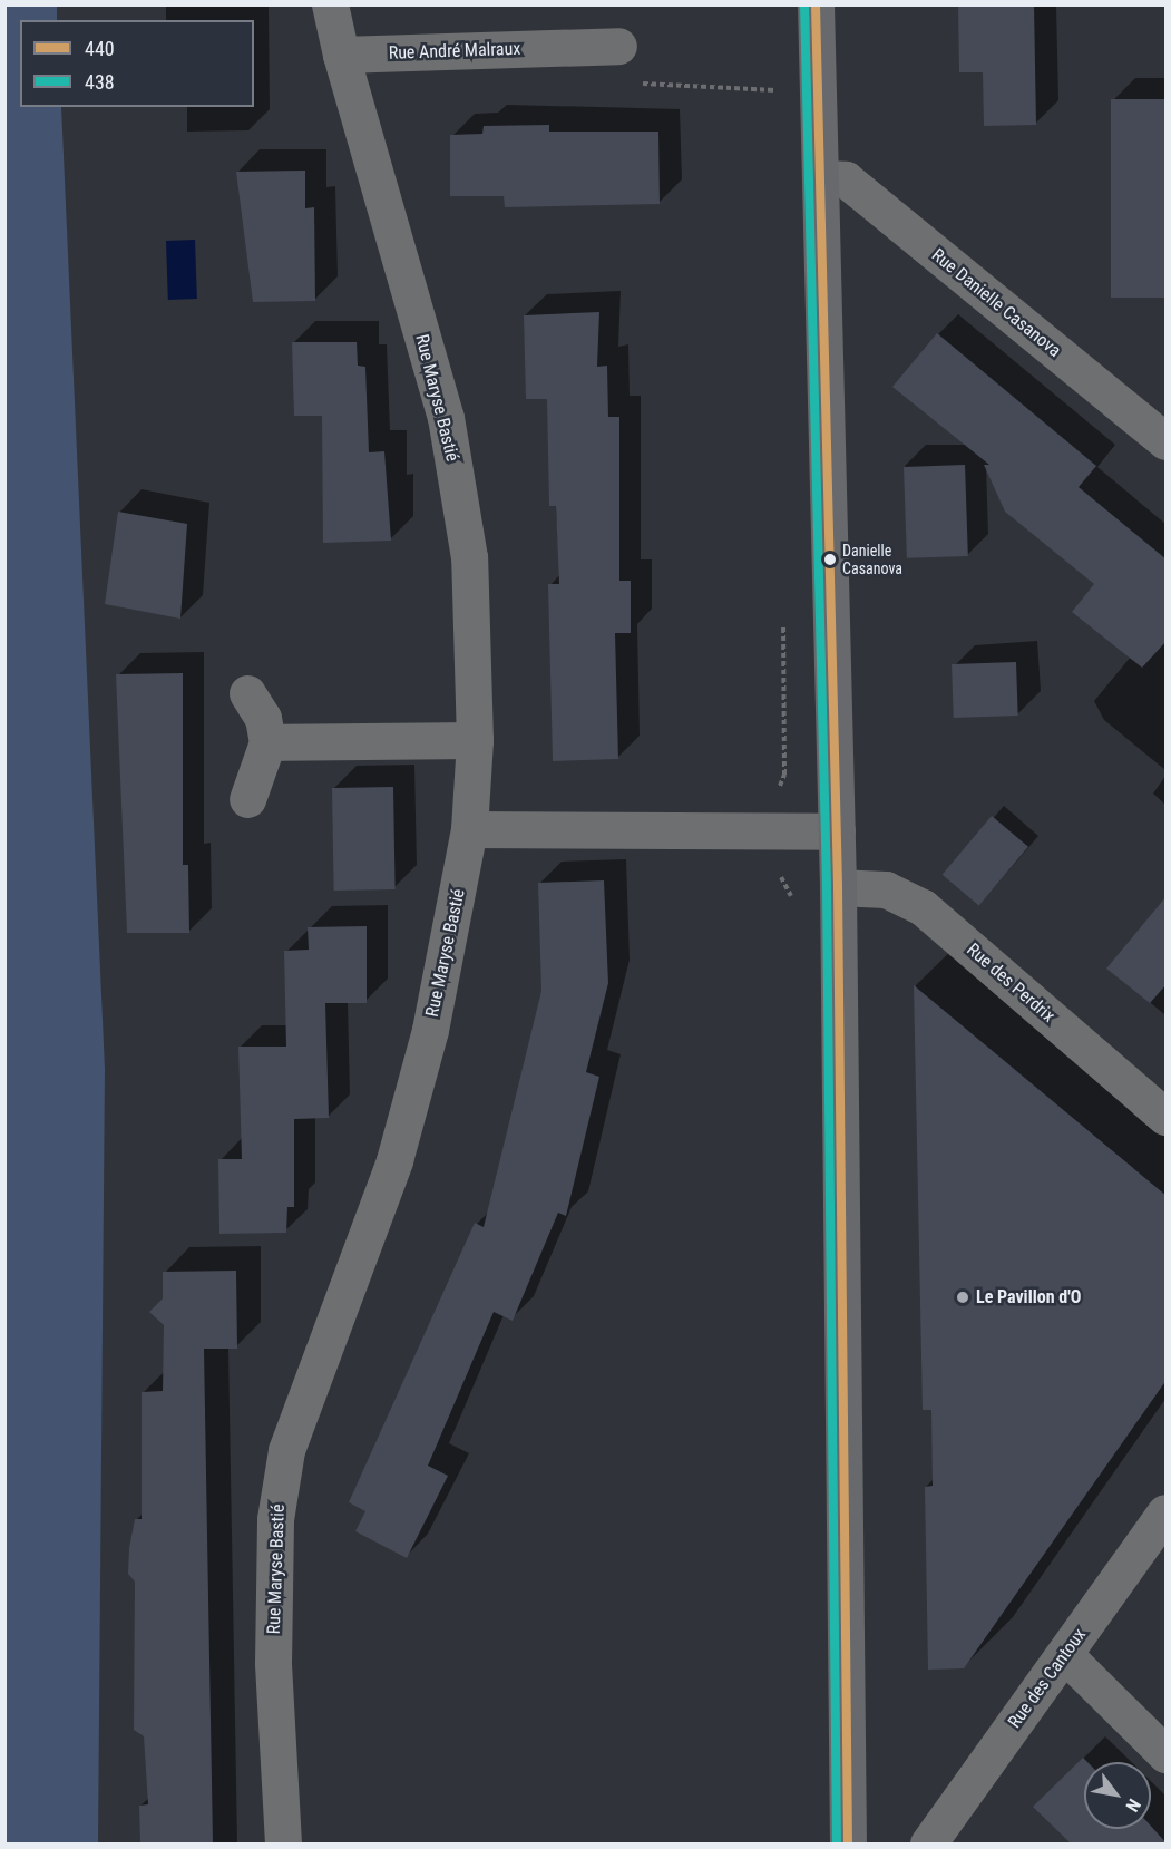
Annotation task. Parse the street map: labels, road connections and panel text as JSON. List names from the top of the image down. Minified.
{"streets":{"street":["Rue André Malraux","Rue Danielle Casanova","Rue Maryse Bastié","Rue des Perdrix","Rue des Cantoux"]},"crossings":[["Rue André Malraux","Rue Maryse Bastié"]],"places":["Danielle Casanova","Le Pavillon d'O"],"lines":["transit line 440","transit line 438"],"legend":["440","438"],"north":"bottom right"}
